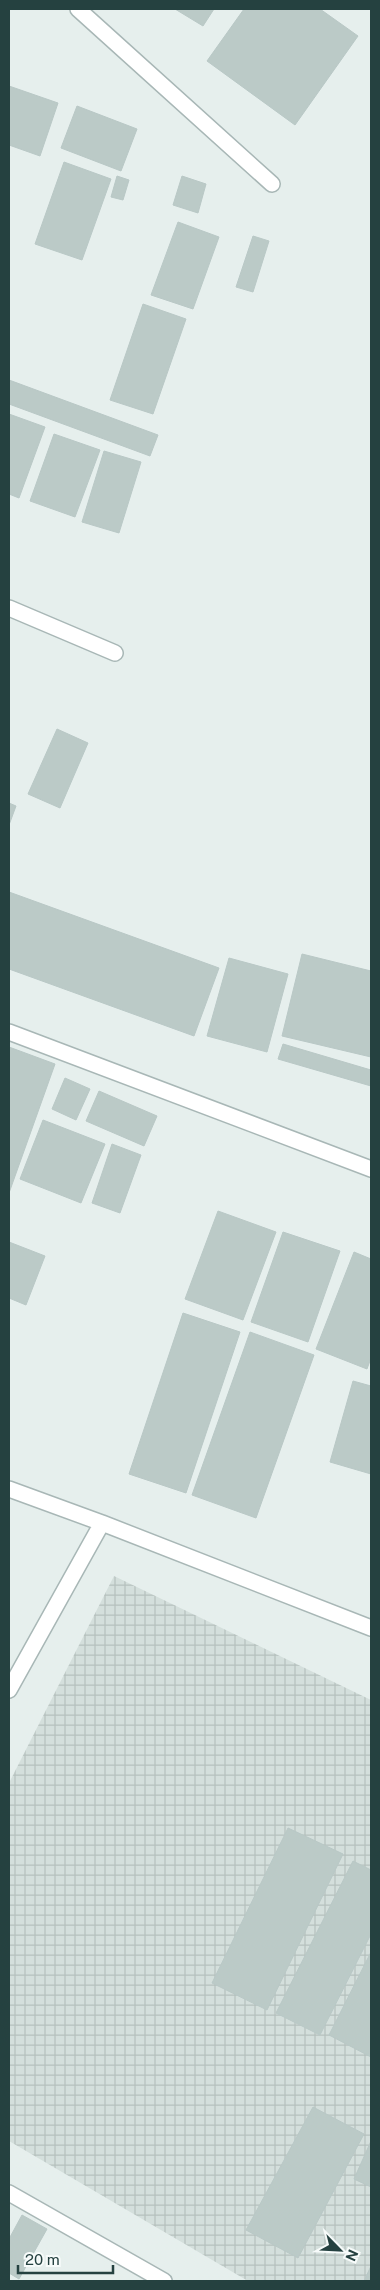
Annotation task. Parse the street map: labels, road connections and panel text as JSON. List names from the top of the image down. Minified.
{"scale_bar":"20 m","north":"bottom right"}
